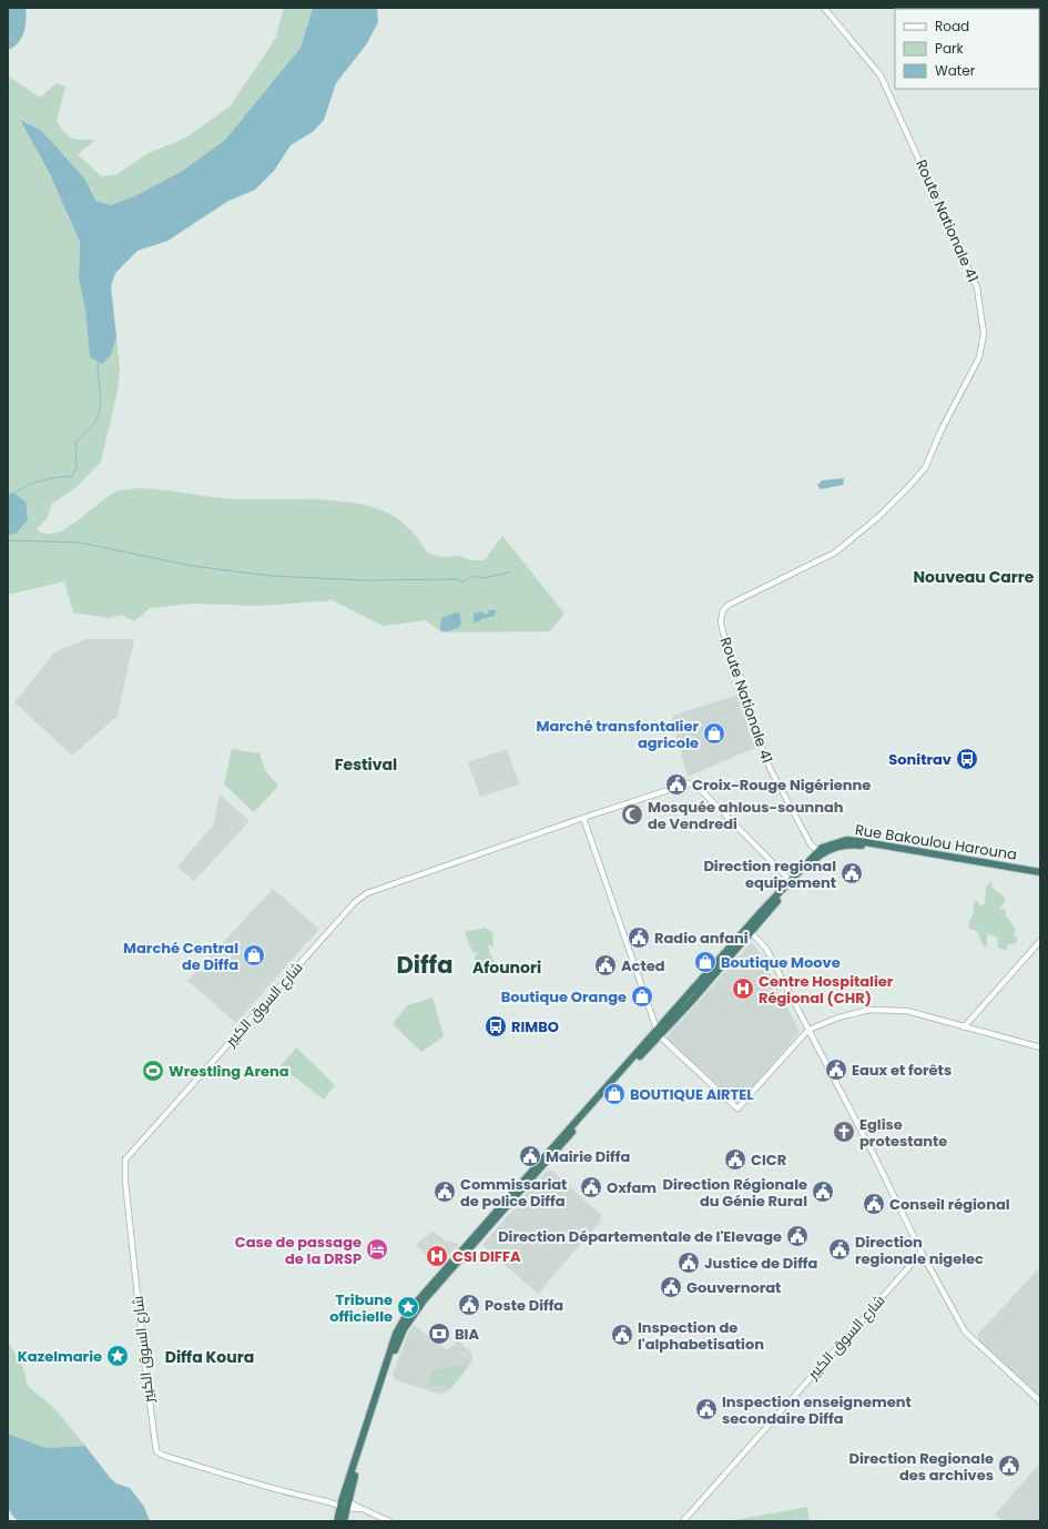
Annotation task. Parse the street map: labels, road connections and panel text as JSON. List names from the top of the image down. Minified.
{"streets":{"highway":["Rue Bakoulou Harouna"],"street":["Route Nationale 41","شارع السوق الكبير"]},"crossings":[["Route Nationale 41","Rue Bakoulou Harouna"],["Rue Bakoulou Harouna","شارع السوق الكبير"]],"districts":["Nouveau Carre","Festival","Diffa","Afounori","Diffa Koura"],"places":{"shop":["Marché transfontalier agricole","Marché Central de Diffa","Boutique Moove","Boutique Orange","BOUTIQUE AIRTEL"],"bus stop":["Sonitrav","RIMBO"],"public building":["Croix-Rouge Nigérienne","Direction regional equipement","Radio anfani","Acted","Eaux et forêts","Mairie Diffa","CICR","Oxfam","Commissariat de police Diffa","Direction Régionale du Génie Rural","Conseil régional","Direction Départementale de l'Elevage","Direction regionale nigelec","Justice de Diffa","Gouvernorat","Poste Diffa","Inspection de l'alphabetisation","Inspection enseignement secondaire Diffa","Direction Regionale des archives"],"mosque":["Mosquée ahlous-sounnah de Vendredi"],"hospital":["Centre Hospitalier Régional (CHR)","CSI DIFFA"],"sports":["Wrestling Arena"],"church":["Eglise protestante"],"hotel":["Case de passage de la DRSP"],"place":["Tribune officielle","Kazelmarie"],"bank":["BIA"]},"legend":["Road","Park","Water"]}
